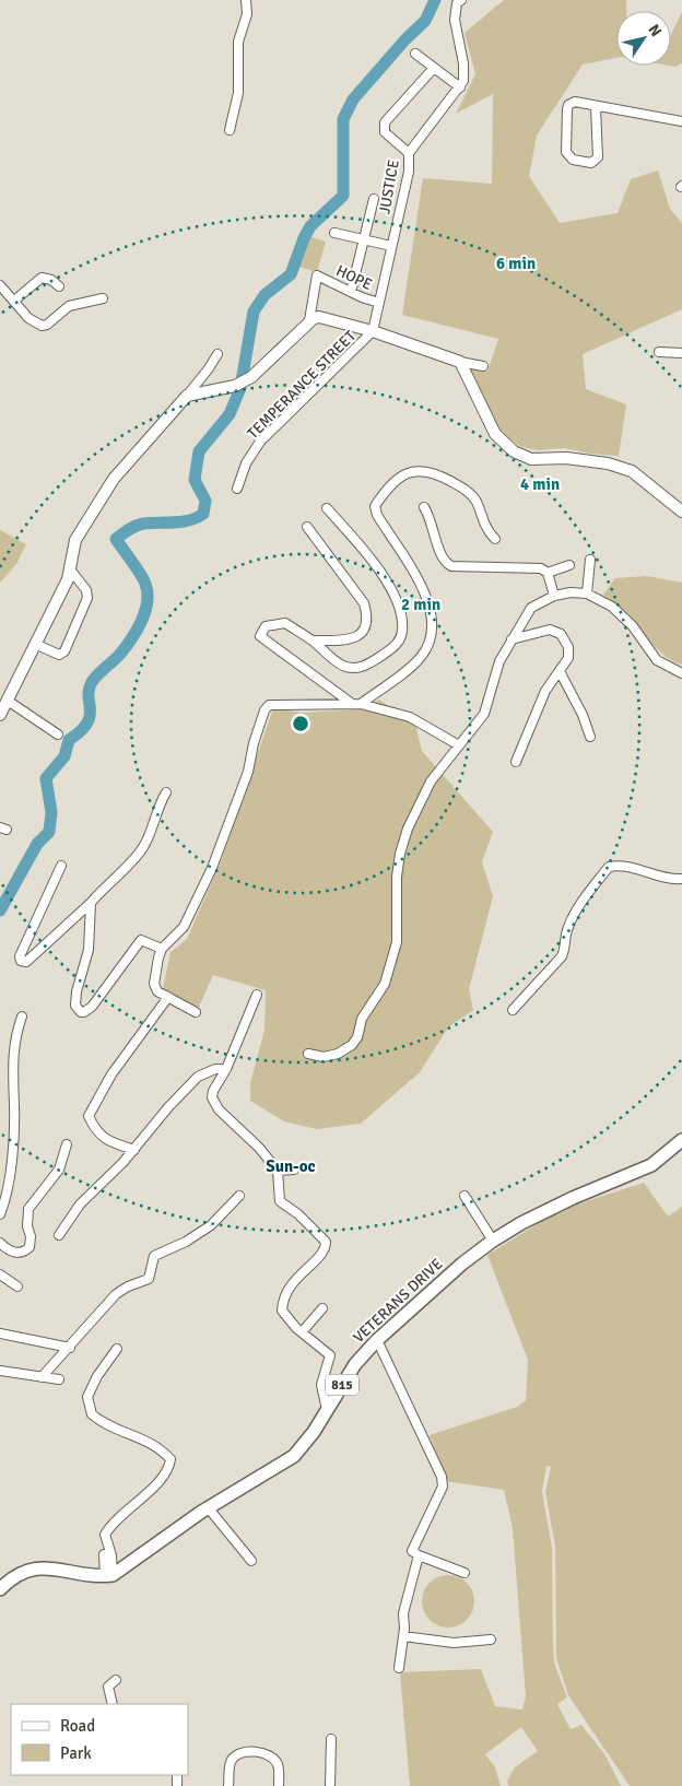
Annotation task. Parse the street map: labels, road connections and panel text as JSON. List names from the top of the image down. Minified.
{"streets":{"main road":["VETERANS DRIVE","815"],"street":["JUSTICE","HOPE","TEMPERANCE STREET"]},"crossings":[["JUSTICE","HOPE"],["JUSTICE","TEMPERANCE STREET"]],"districts":["Sun-oc"],"legend":["Road","Park"],"north":"top right","rings":["6 min","4 min","2 min"]}
